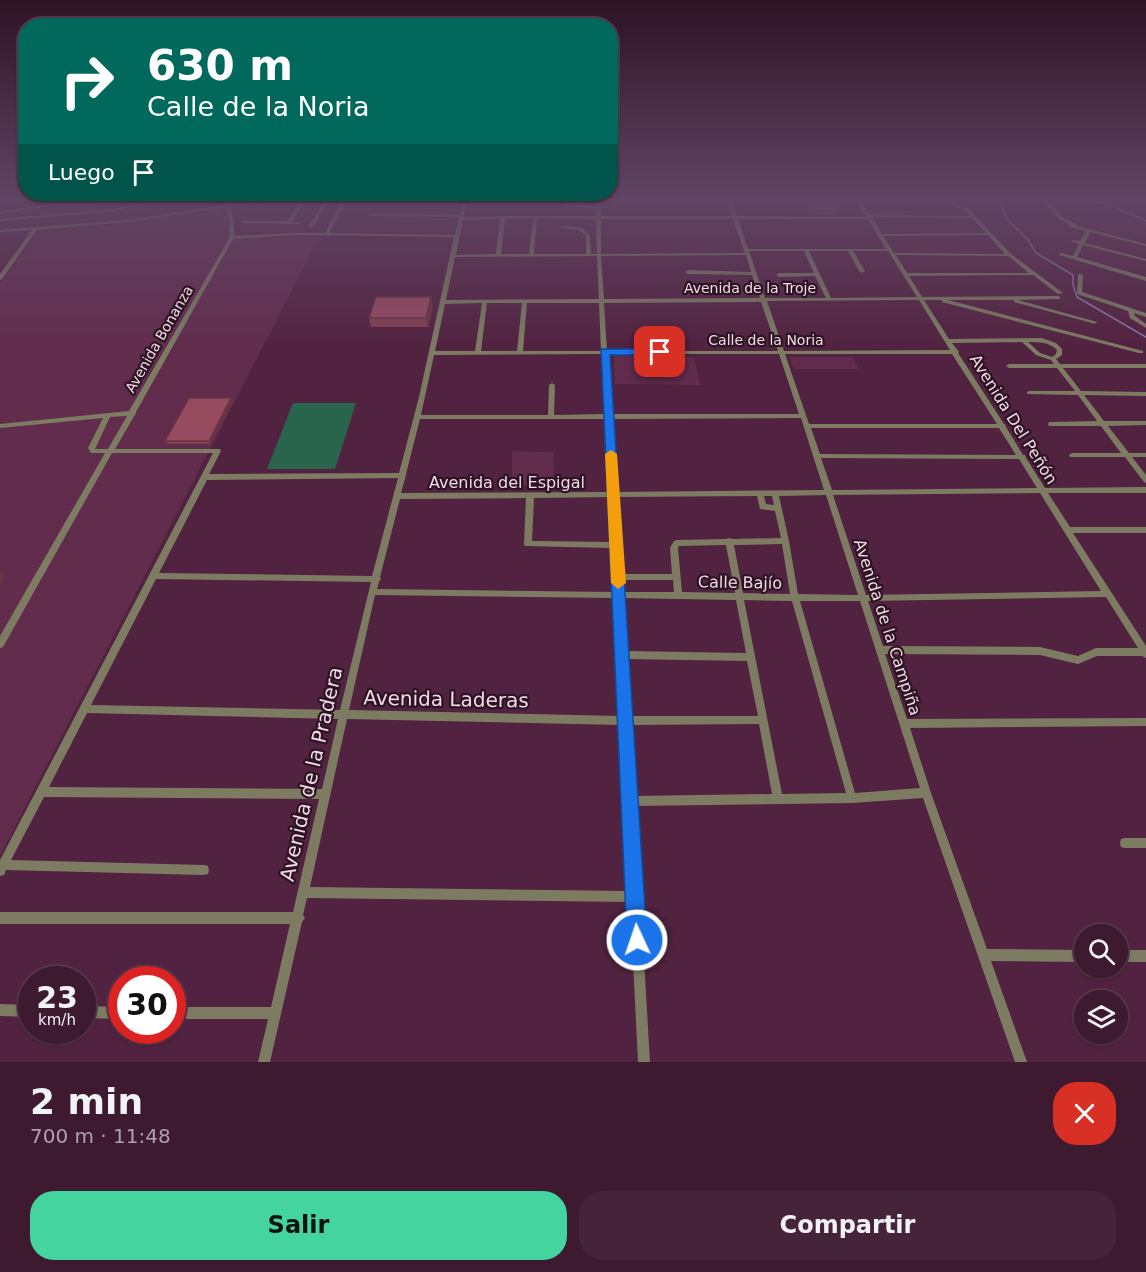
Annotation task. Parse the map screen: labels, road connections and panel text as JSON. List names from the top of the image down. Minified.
{"streets":{"street":["Avenida de la Troje","Avenida Bonanza","Calle de la Noria","Avenida Del Peñón","Avenida del Espigal","Calle Bajío","Avenida de la Campiña","Avenida Laderas","Avenida de la Pradera"]},"crossings":[["Avenida de la Troje","Avenida Del Peñón"],["Avenida de la Troje","Avenida de la Campiña"],["Calle de la Noria","Avenida Del Peñón"],["Calle de la Noria","Avenida de la Campiña"],["Avenida Del Peñón","Avenida del Espigal"],["Avenida Del Peñón","Calle Bajío"],["Avenida del Espigal","Avenida de la Campiña"],["Avenida del Espigal","Avenida de la Pradera"],["Calle Bajío","Avenida de la Campiña"],["Calle Bajío","Avenida de la Pradera"],["Avenida Laderas","Avenida de la Pradera"]],"page":{"turn":["630 m","Calle de la Noria"],"then":"Luego","speed":"23 km/h","limit":"30","heading":["2 min","700 m · 11:48"],"buttons":["Salir","Compartir"]}}
